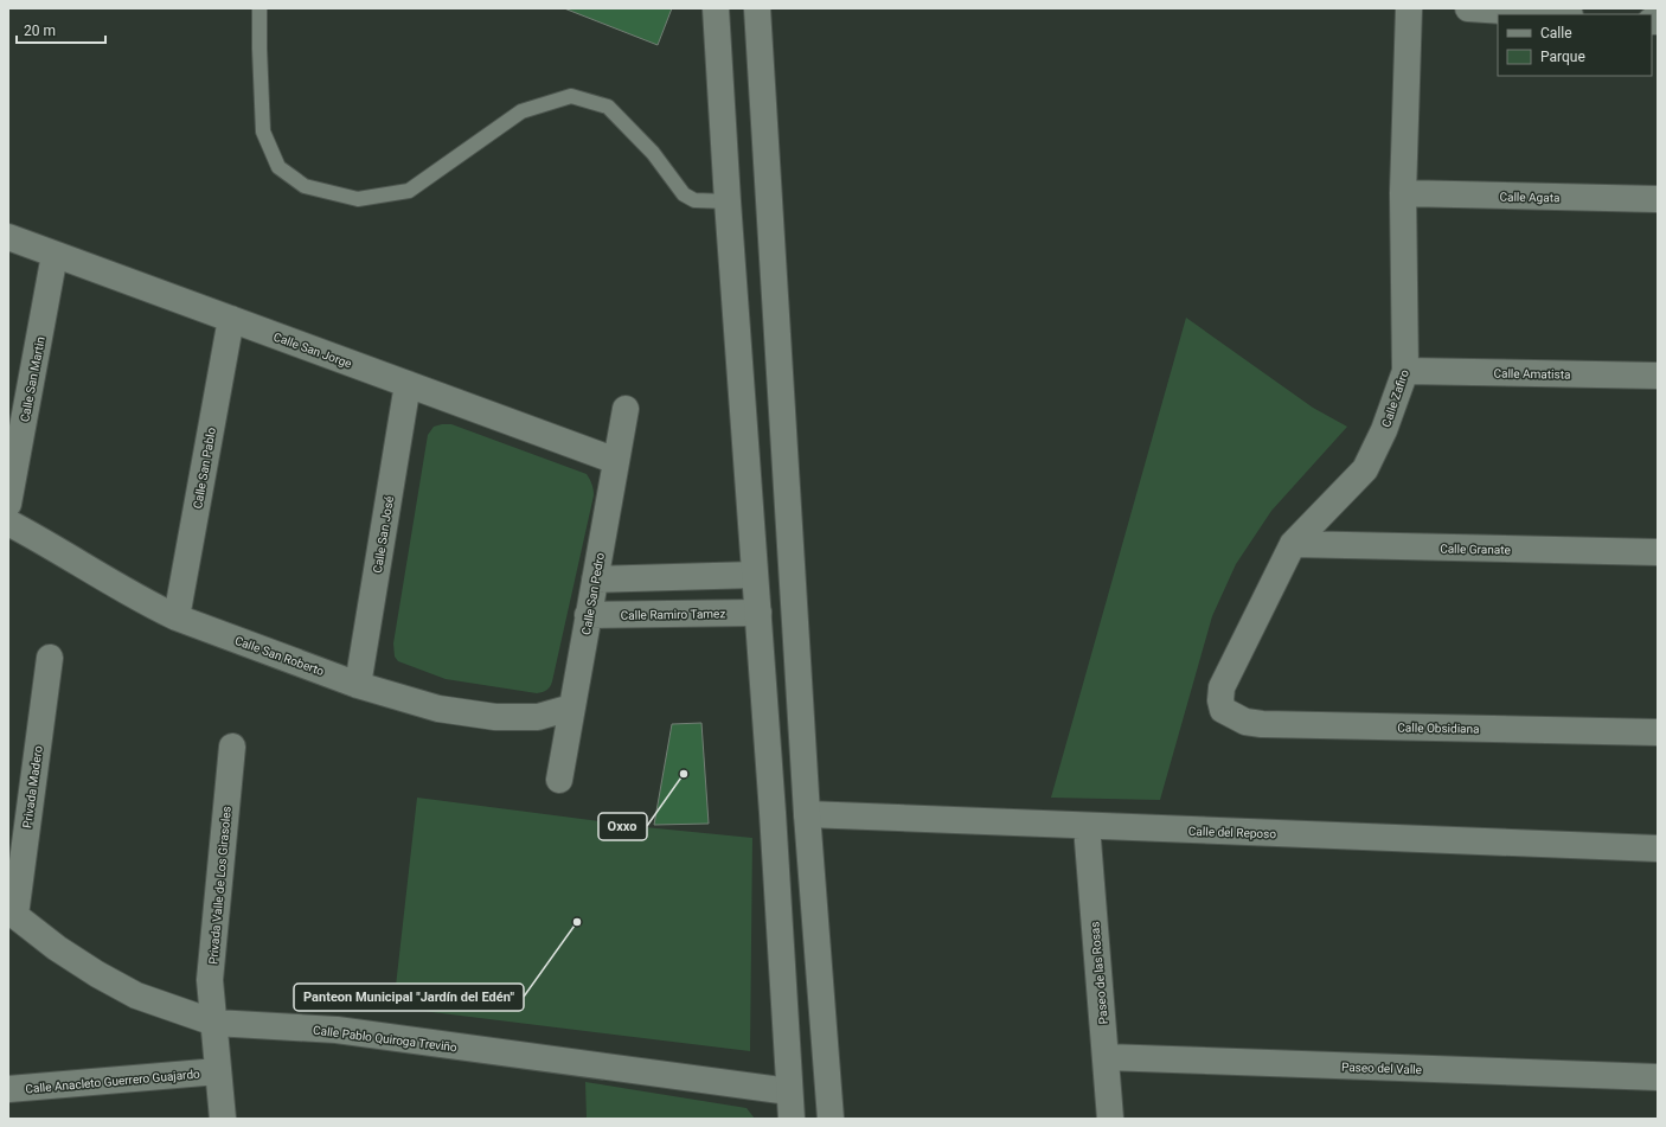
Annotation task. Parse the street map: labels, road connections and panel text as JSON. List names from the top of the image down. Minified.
{"streets":{"street":["Calle Agata","Calle San Jorge","Calle Amatista","Calle San Martin","Calle Zafiro","Calle San Pablo","Calle San José","Calle Granate","Calle San Pedro","Calle Ramiro Tamez","Calle San Roberto","Calle Obsidiana","Privada Madero","Calle del Reposo","Privada Valle de Los Girasoles","Paseo de las Rosas","Calle Pablo Quiroga Treviño","Paseo del Valle","Calle Anacleto Guerrero Guajardo"]},"crossings":[["Calle Agata","Calle Zafiro"],["Calle San Jorge","Calle San Martin"],["Calle San Jorge","Calle San Pablo"],["Calle San Jorge","Calle San José"],["Calle San Jorge","Calle San Pedro"],["Calle Amatista","Calle Zafiro"],["Calle Zafiro","Calle Granate"],["Calle Zafiro","Calle Obsidiana"],["Calle San Pablo","Calle San Roberto"],["Calle San José","Calle San Roberto"],["Calle San Pedro","Calle Ramiro Tamez"],["Calle San Pedro","Calle San Roberto"],["Privada Madero","Calle Pablo Quiroga Treviño"],["Calle del Reposo","Paseo de las Rosas"],["Privada Valle de Los Girasoles","Calle Pablo Quiroga Treviño"],["Privada Valle de Los Girasoles","Calle Anacleto Guerrero Guajardo"],["Paseo de las Rosas","Paseo del Valle"]],"places":["Oxxo","Panteon Municipal \"Jardín del Edén\""],"legend":["Calle","Parque"],"scale_bar":"20 m"}
